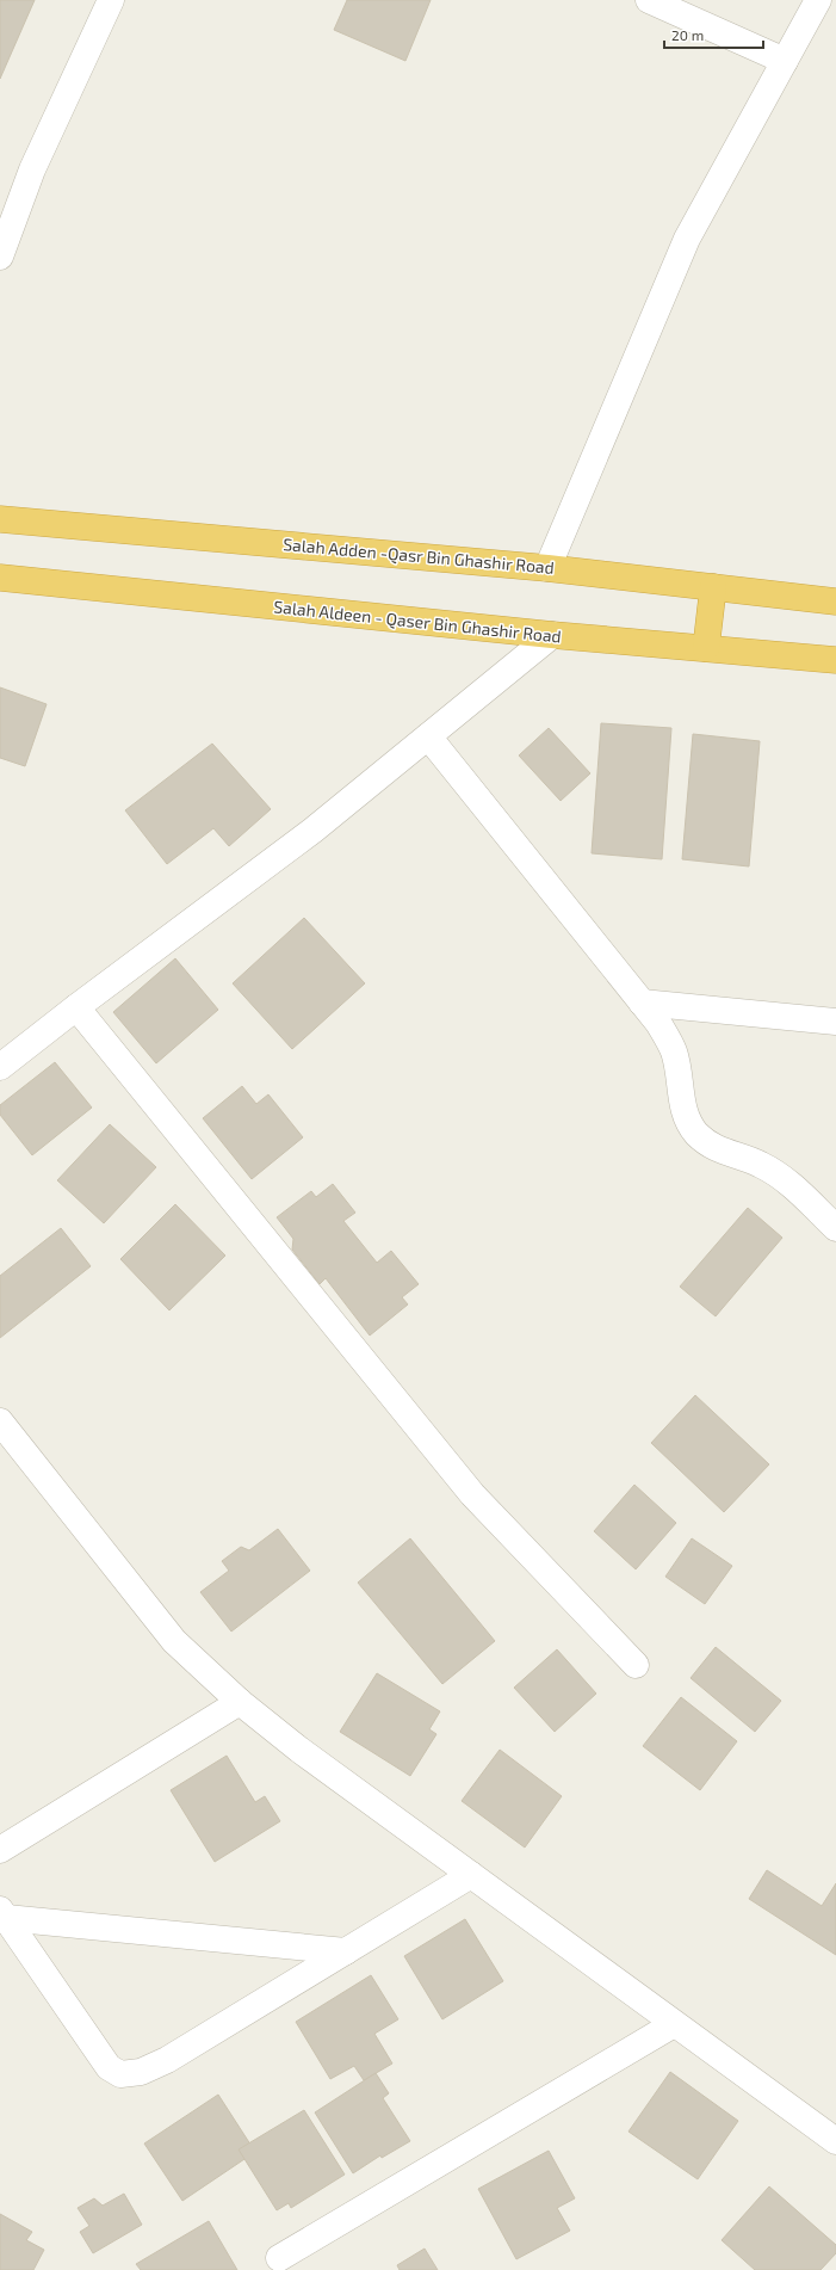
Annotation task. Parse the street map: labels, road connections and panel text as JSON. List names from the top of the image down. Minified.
{"streets":{"highway":["Salah Adden -Qasr Bin Ghashir Road","Salah Aldeen - Qaser Bin Ghashir Road"]},"scale_bar":"20 m"}
